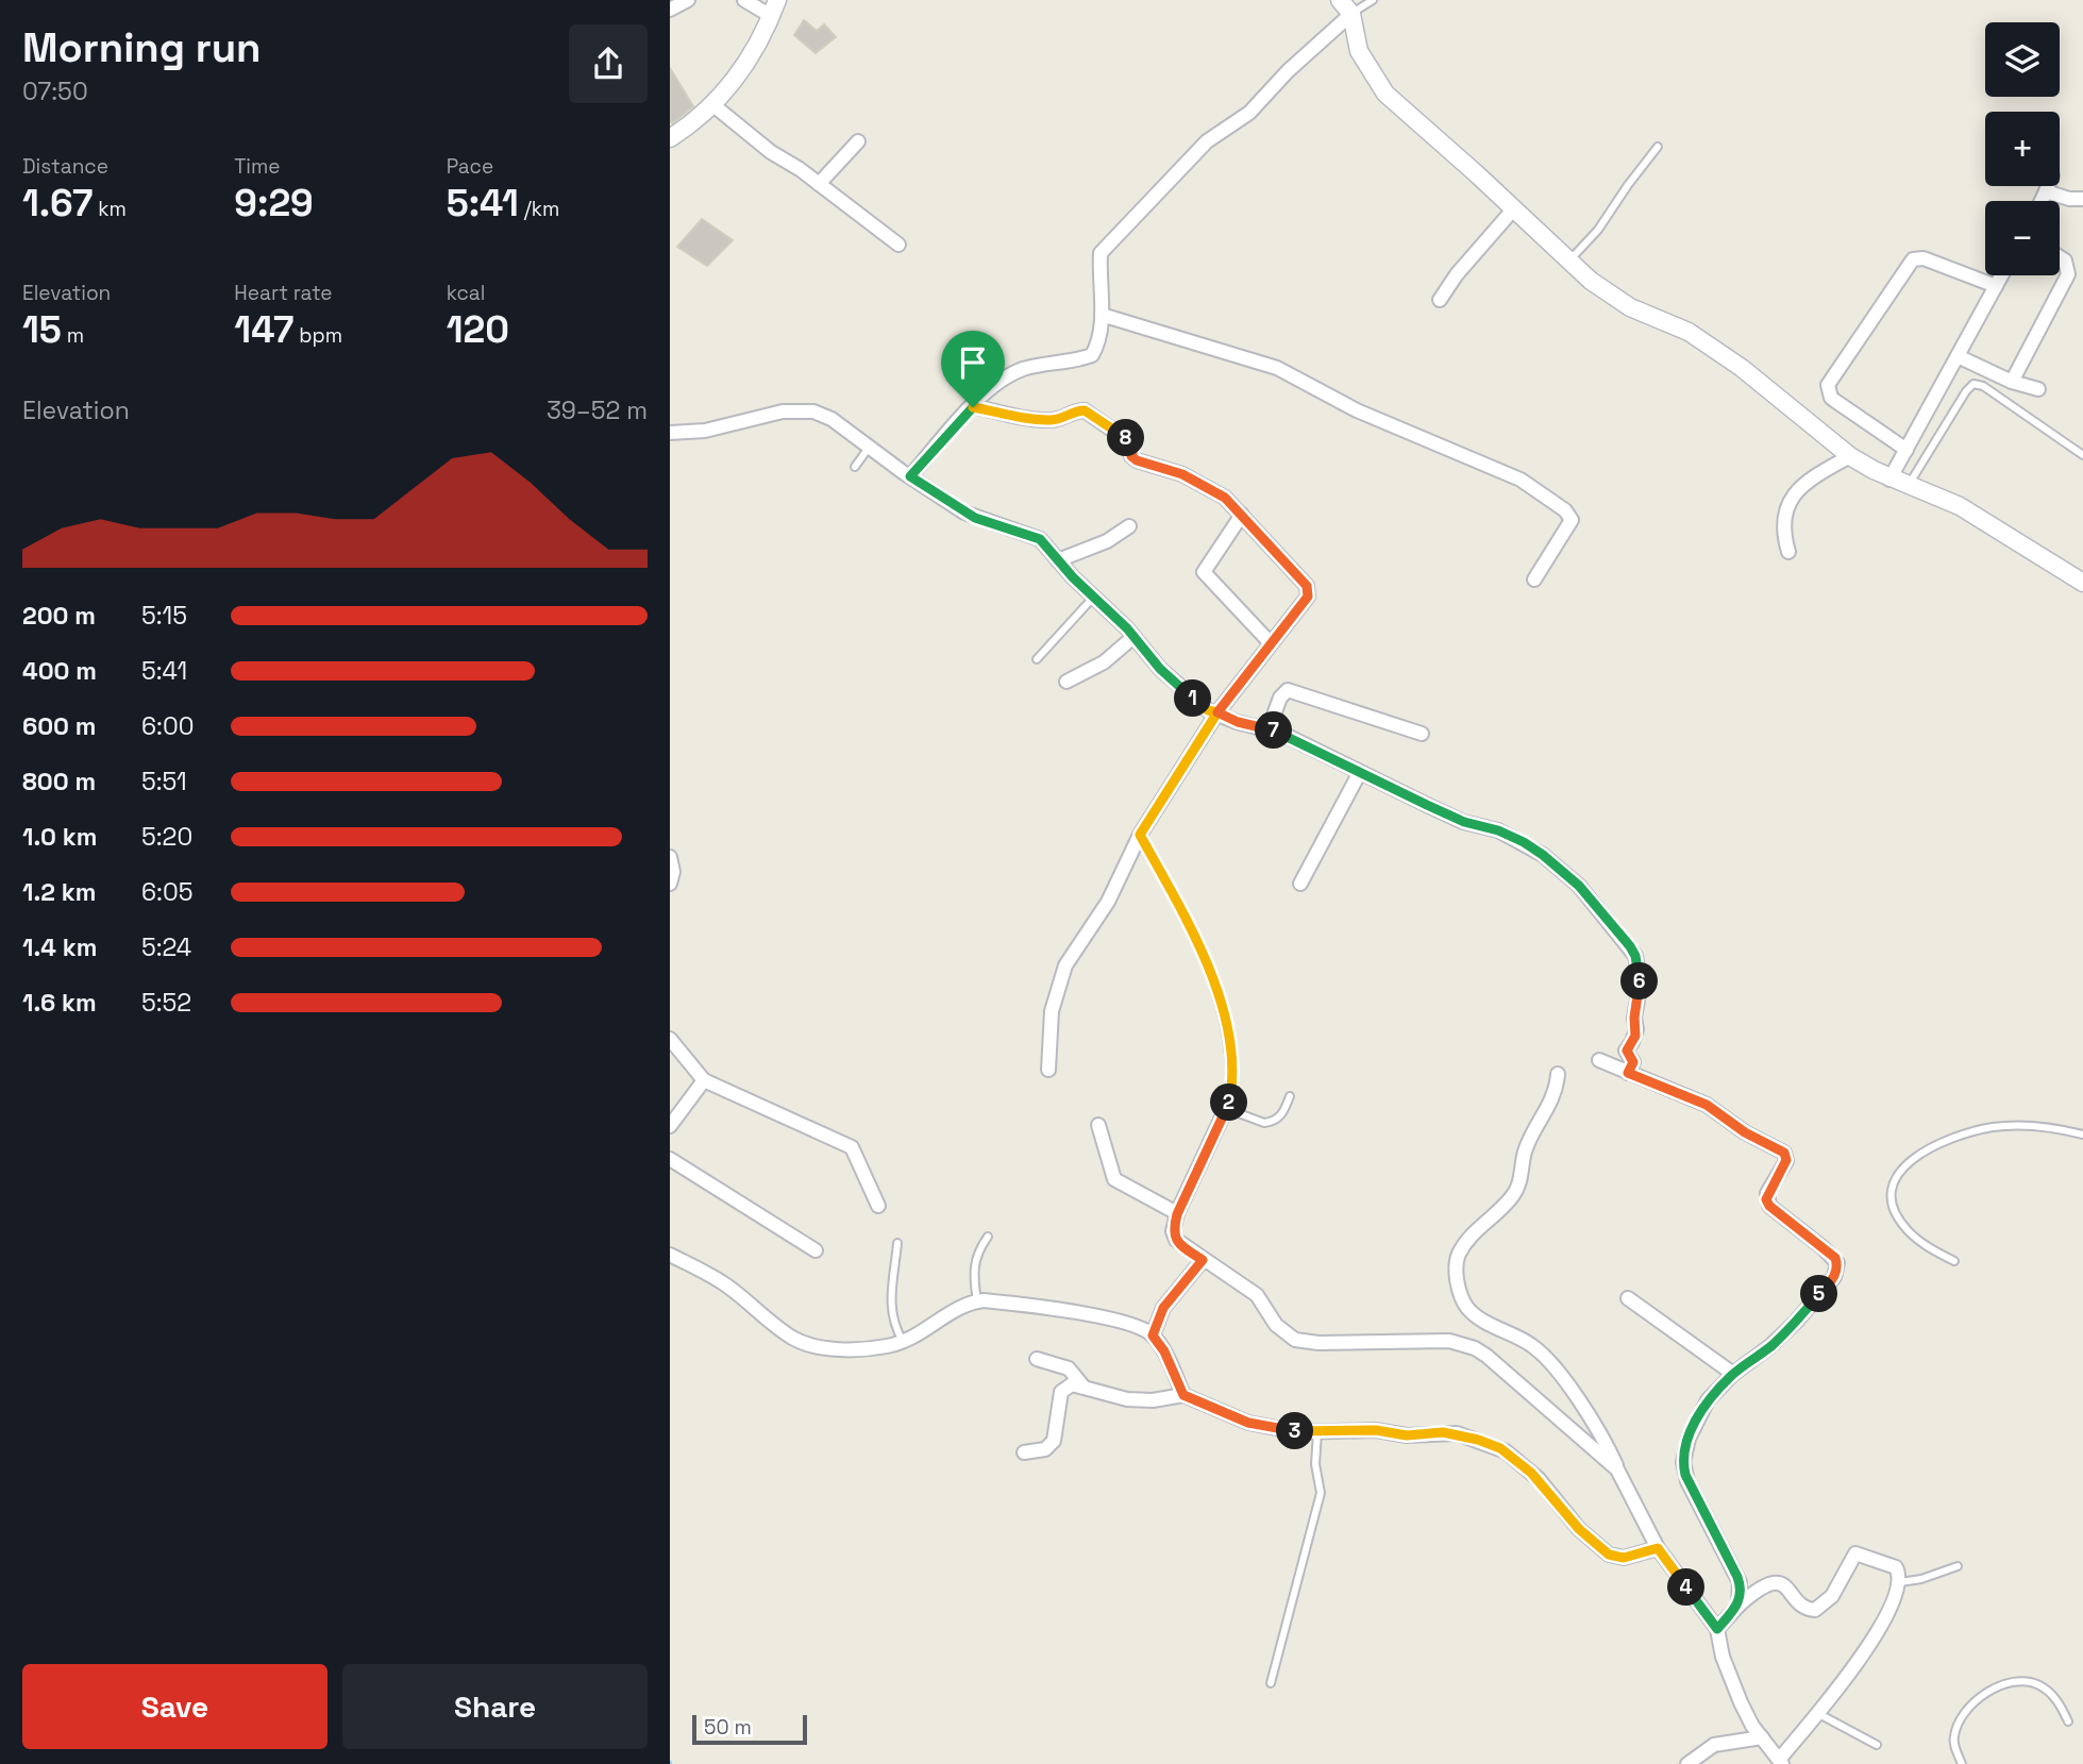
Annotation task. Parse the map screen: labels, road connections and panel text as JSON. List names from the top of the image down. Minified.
{"scale_bar":"50 m","page":{"heading":["Morning run","07:50"],"map_buttons":["+","−"],"stats":[["Distance","1.67 km"],["Time","9:29"],["Pace","5:41 /km"],["Elevation","15 m"],["Heart rate","147 bpm"],["kcal","120"]],"chart":["Elevation","39–52 m"],"pins":["8","1","7","6","2","5","3","4"],"list":[{"name":"200 m","note":"5:15"},{"name":"400 m","note":"5:41"},{"name":"600 m","note":"6:00"},{"name":"800 m","note":"5:51"},{"name":"1.0 km","note":"5:20"},{"name":"1.2 km","note":"6:05"},{"name":"1.4 km","note":"5:24"},{"name":"1.6 km","note":"5:52"}],"buttons":["Save","Share"],"scale":"50 m"}}
